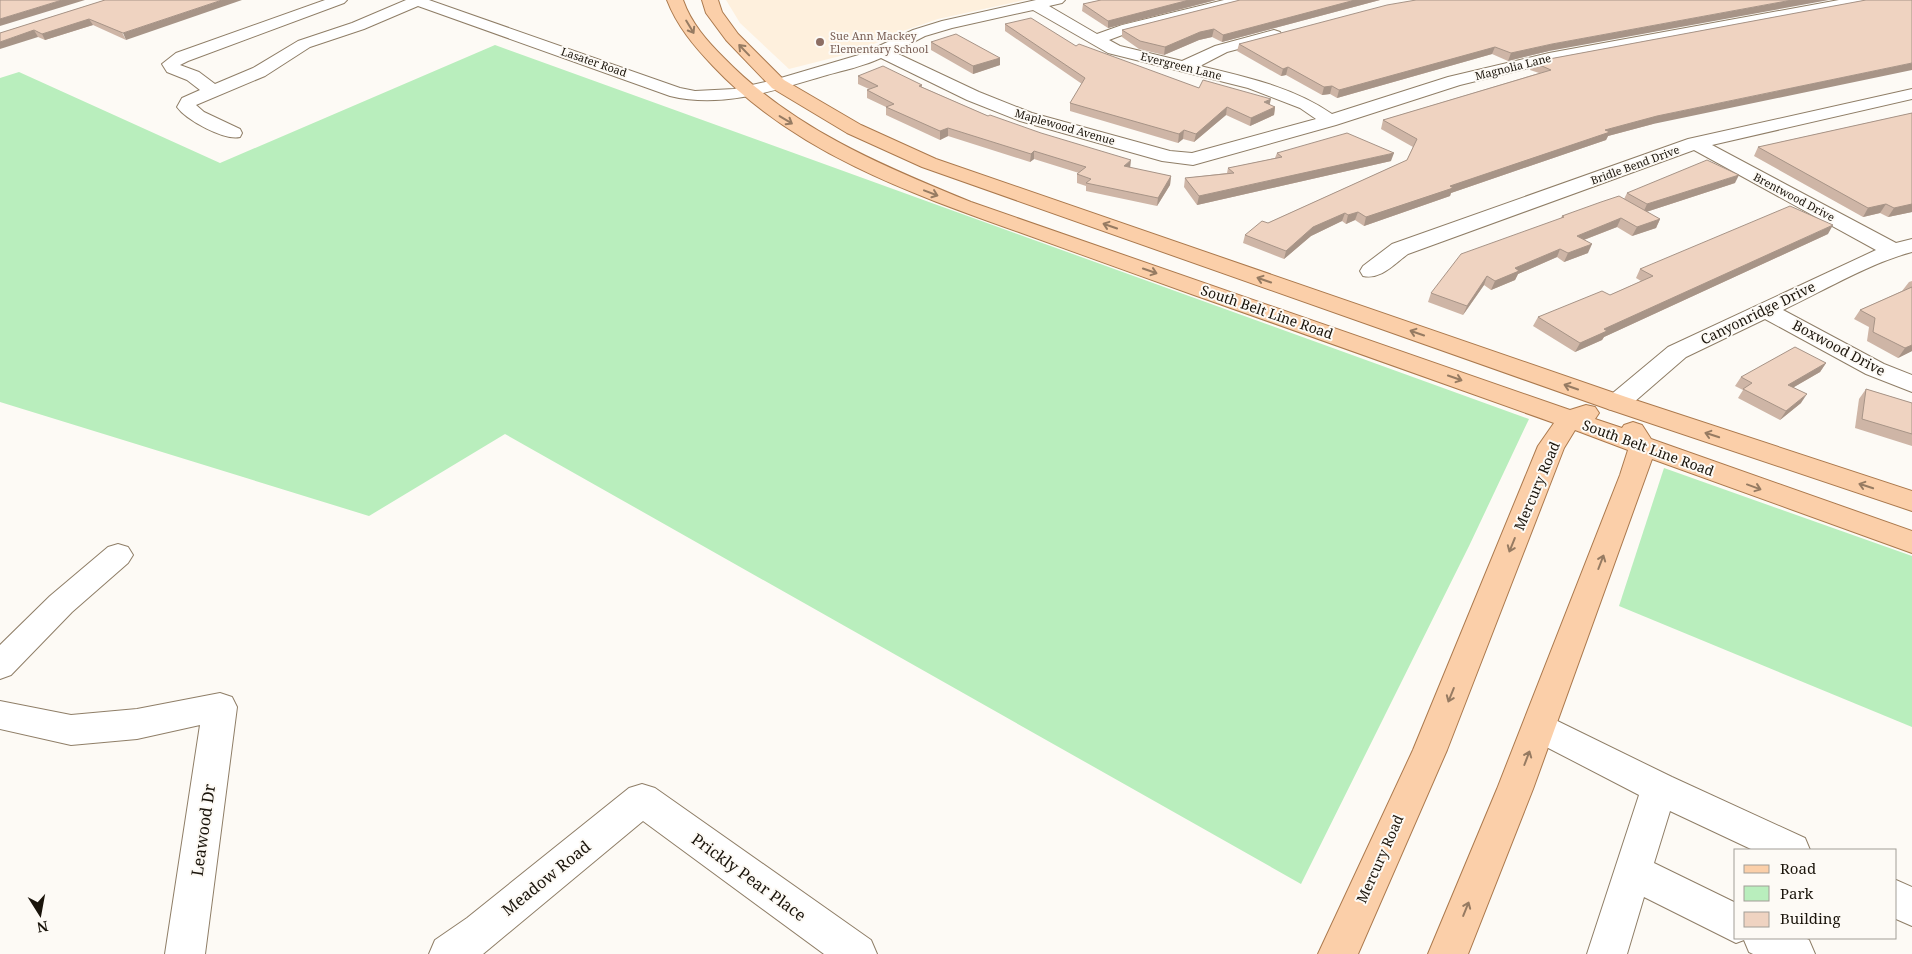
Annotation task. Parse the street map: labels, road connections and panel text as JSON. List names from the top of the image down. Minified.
{"streets":{"main road":["South Belt Line Road","Mercury Road"],"street":["Lasater Road","Evergreen Lane","Magnolia Lane","Maplewood Avenue","Bridle Bend Drive","Brentwood Drive","Canyonridge Drive","Boxwood Drive","Leawood Dr","Prickly Pear Place","Meadow Road"]},"crossings":[["Lasater Road","Evergreen Lane"],["Lasater Road","Maplewood Avenue"],["Lasater Road","South Belt Line Road"],["Evergreen Lane","Magnolia Lane"],["Magnolia Lane","Maplewood Avenue"],["Bridle Bend Drive","Brentwood Drive"],["Brentwood Drive","Canyonridge Drive"],["South Belt Line Road","Mercury Road"],["Canyonridge Drive","Boxwood Drive"],["Prickly Pear Place","Meadow Road"]],"places":["Sue Ann Mackey Elementary School"],"legend":["Road","Park","Building"],"north":"bottom"}
